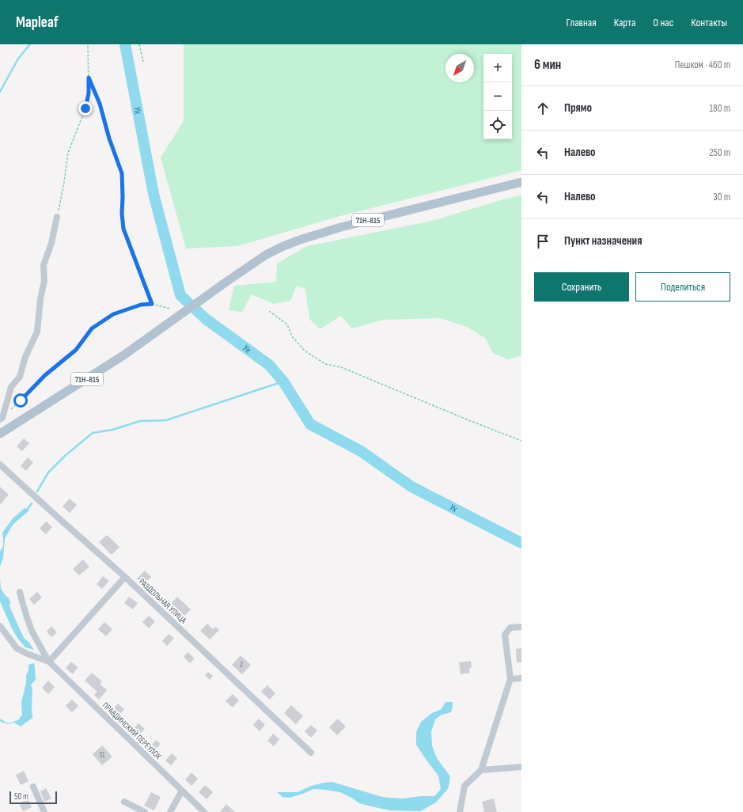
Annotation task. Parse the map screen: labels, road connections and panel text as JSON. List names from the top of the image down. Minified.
{"streets":{"main road":["71Н-815"],"street":["РАЗДОЛЬНАЯ УЛИЦА","ПРАВДИНСКИЙ ПЕРЕУЛОК"]},"water":["Ук"],"house_numbers":["2","31"],"scale_bar":"50 m","north":"bottom left","page":{"header":"Mapleaf","nav":["Главная","Карта","О нас","Контакты"],"heading":["6 мин","Пешком · 460 m"],"map_buttons":["+","−"],"list":[["Прямо","180 m"],["Налево","250 m"],["Налево","30 m"],"Пункт назначения"],"buttons":["Сохранить","Поделиться"],"scale":"50 m"}}
